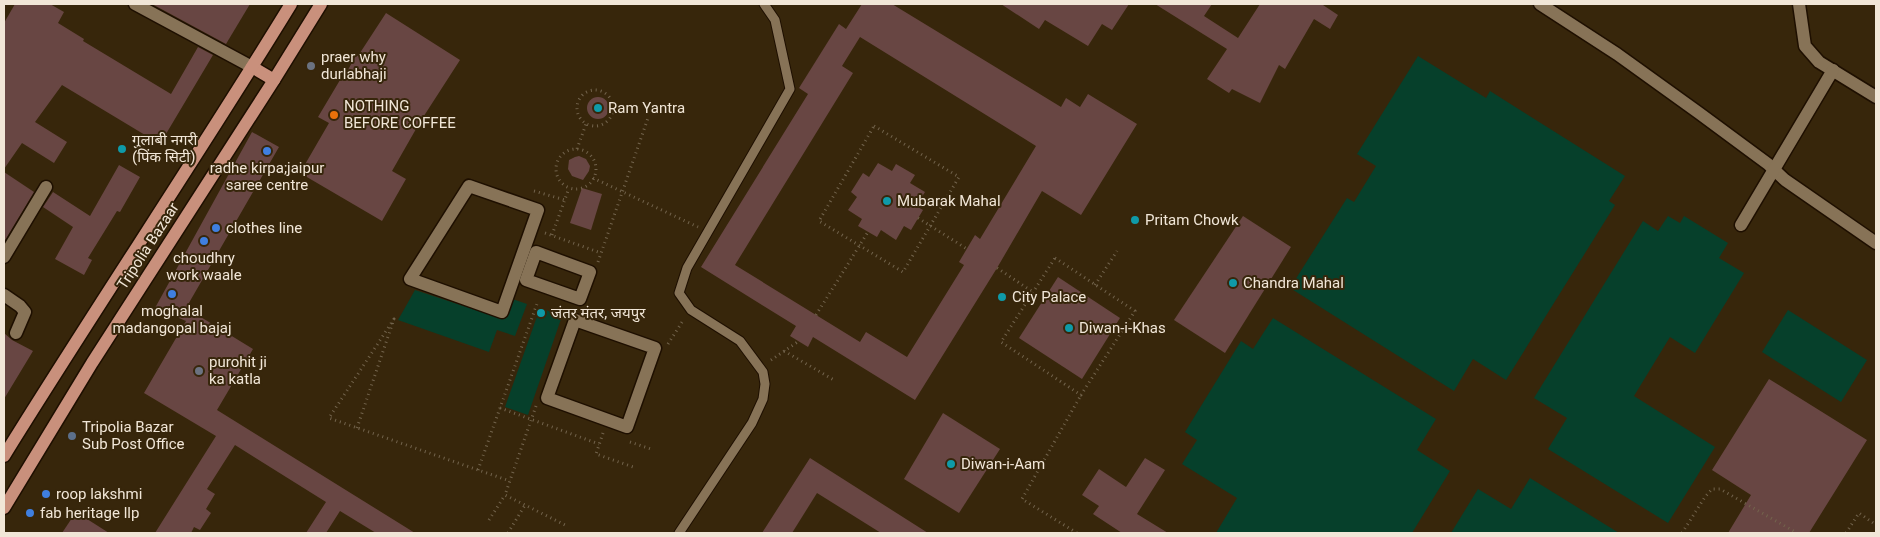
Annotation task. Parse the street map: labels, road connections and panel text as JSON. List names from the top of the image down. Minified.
{"streets":{"main road":["Tripolia Bazaar"]},"places":["praer why durlabhaji","Ram Yantra","NOTHING BEFORE COFFEE","गुलाबी नगरी (पिंक सिटी)","radhe kirpa;jaipur saree centre","Mubarak Mahal","Pritam Chowk","clothes line","choudhry work waale","Chandra Mahal","moghalal madangopal bajaj","City Palace","जंतर मंतर, जयपुर","Diwan-i-Khas","purohit ji ka katla","Tripolia Bazar Sub Post Office","Diwan-i-Aam","roop lakshmi","fab heritage llp"]}
